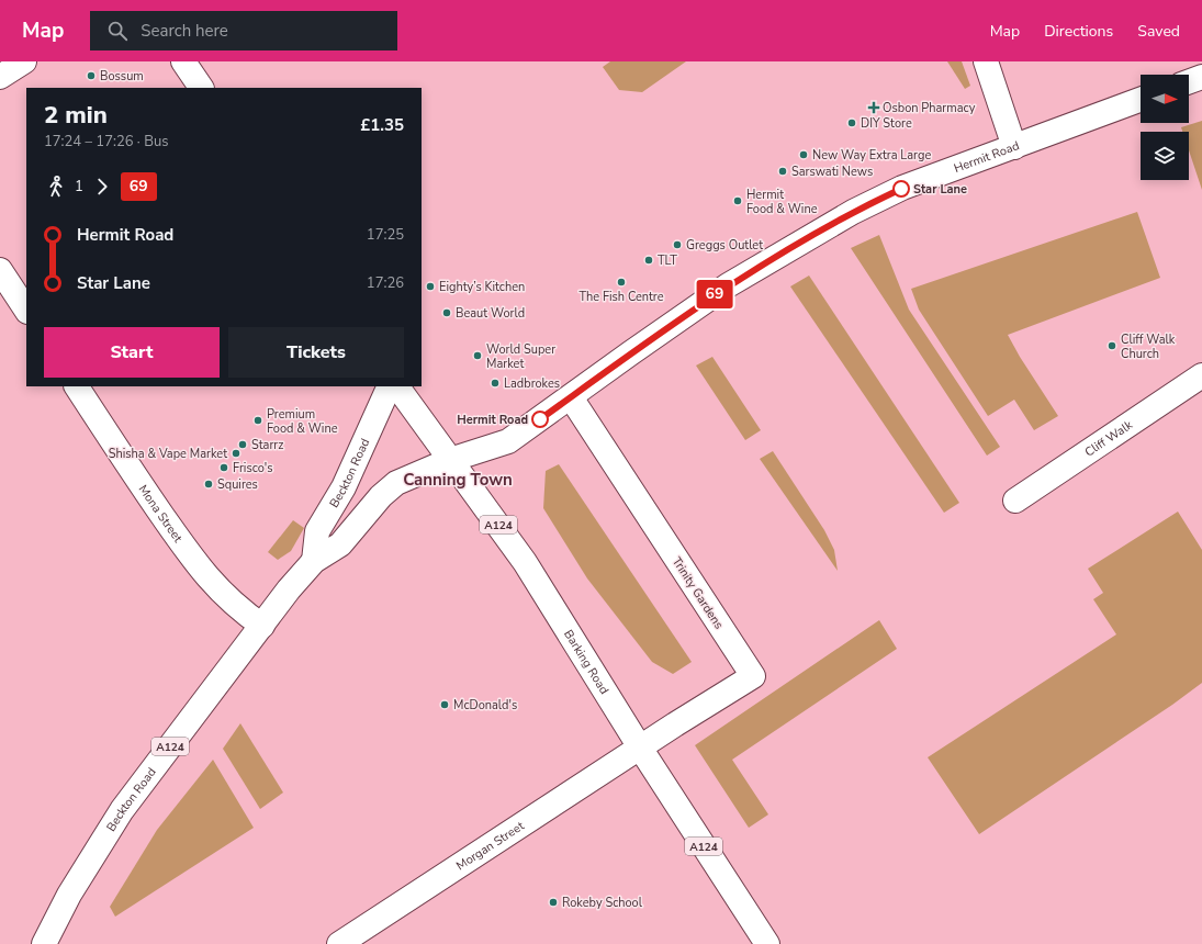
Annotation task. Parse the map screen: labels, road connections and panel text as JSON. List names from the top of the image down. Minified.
{"streets":{"street":["Hermit Road","Cliff Walk","Beckton Road","Mona Street","A124","Trinity Gardens","Barking Road","Morgan Street"]},"crossings":[["Hermit Road","Beckton Road"],["Hermit Road","Trinity Gardens"],["Hermit Road","Barking Road"],["Beckton Road","Mona Street"],["Beckton Road","Barking Road"],["Trinity Gardens","Barking Road"],["Trinity Gardens","Morgan Street"],["Barking Road","Morgan Street"]],"districts":["Canning Town"],"places":{"other":["Bossum","DIY Store","New Way Extra Large","Sarswati News","Star Lane","Hermit Food & Wine","Greggs Outlet","TLT","The Fish Centre","Eighty’s Kitchen","Beaut World","Cliff Walk Church","World Super Market","Ladbrokes","Hermit Road","Premium Food & Wine","Starrz","Shisha & Vape Market","Frisco's","Squires","McDonald's","Rokeby School"],"health":["Osbon Pharmacy"]},"lines":["bus line 69"],"north":"right","page":{"header":"Map","search":"Search here","nav":["Map","Directions","Saved"],"on_map":"69","heading":["2 min","17:24 – 17:26 · Bus","£1.35"],"legs":["1","69"],"list":[{"name":"Hermit Road","value":"17:25"},{"name":"Star Lane","value":"17:26"}],"buttons":["Start","Tickets"]}}
